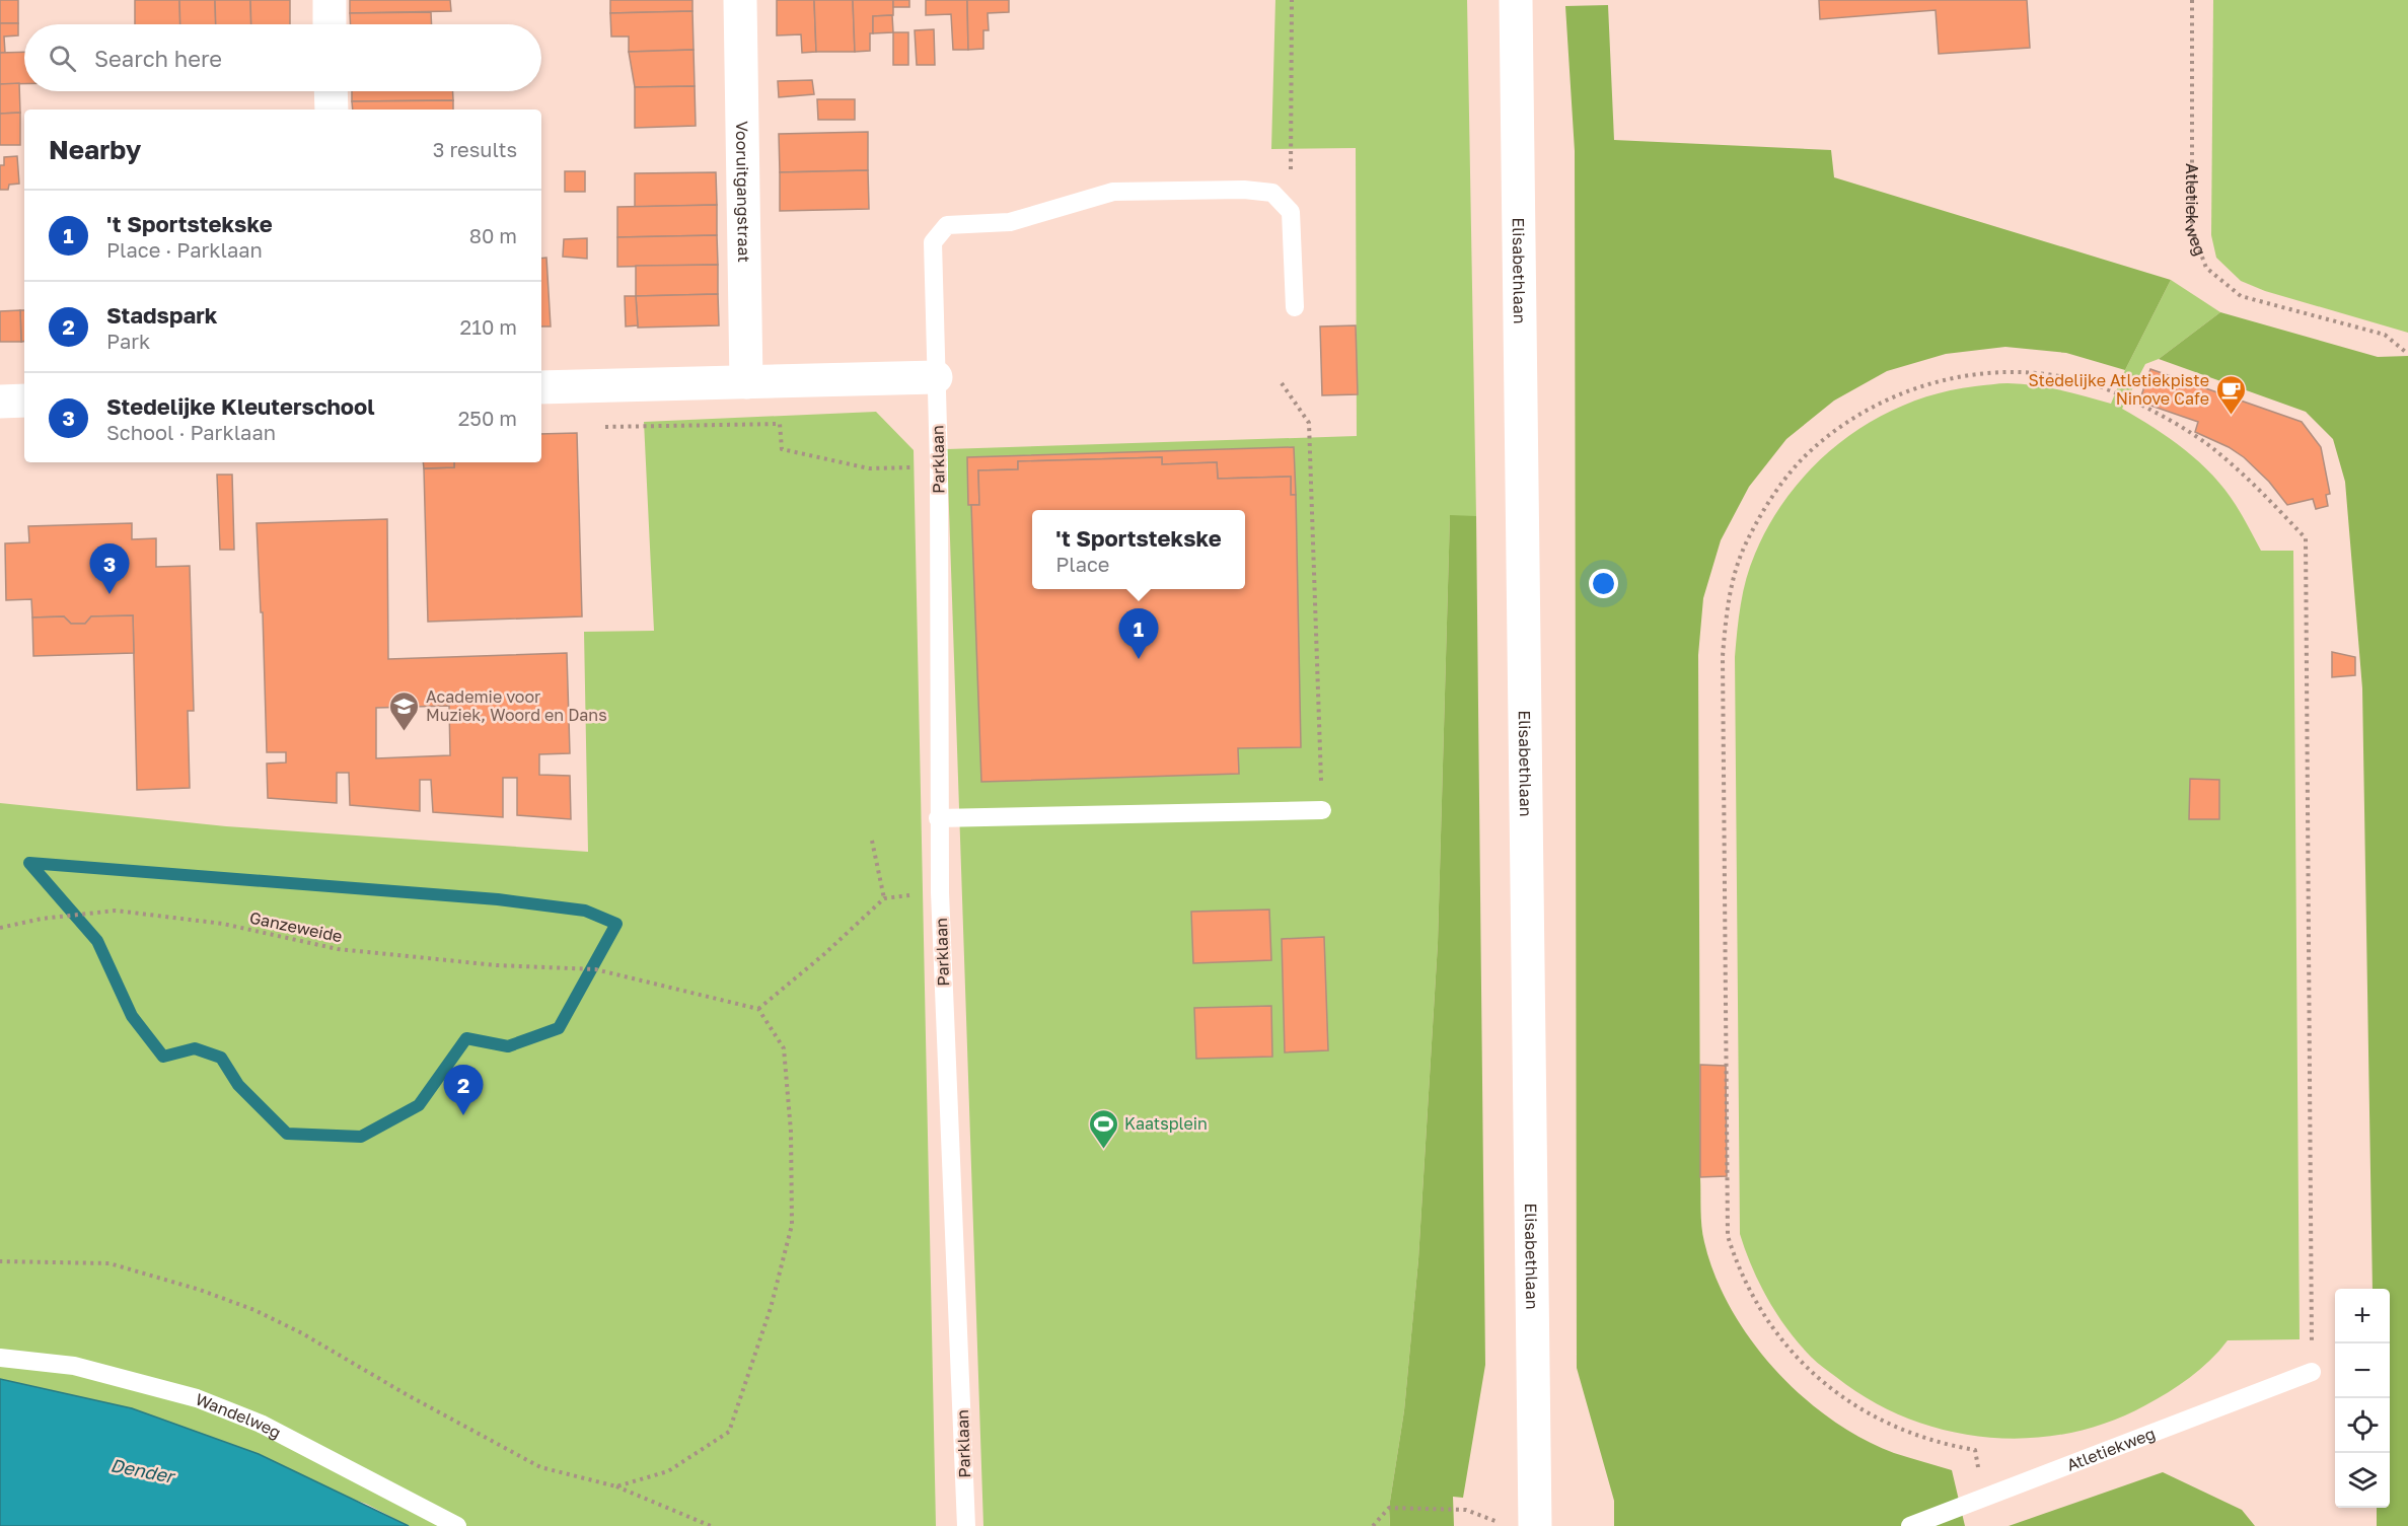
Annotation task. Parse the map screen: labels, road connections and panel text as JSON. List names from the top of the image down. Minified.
{"streets":{"main road":["Vooruitgangstraat","Elisabethlaan"],"lane":["Atletiekweg","Parklaan","Wandelweg"],"path":["Ganzeweide"]},"water":["Dender"],"places":{"cafe":["Stedelijke Atletiekpiste Ninove Cafe"],"school or university":["Academie voor Muziek, Woord en Dans"],"sports":["Kaatsplein"]},"page":{"search":"Search here","heading":["Nearby","3 results"],"list":[{"mark":"1","name":"'t Sportstekske","note":"Place · Parklaan","value":"80 m"},{"mark":"2","name":"Stadspark","note":"Park","value":"210 m"},{"mark":"3","name":"Stedelijke Kleuterschool","note":"School · Parklaan","value":"250 m"}],"popup":["'t Sportstekske","Place"],"pins":["3","1","2"],"map_buttons":["+","−"]}}
